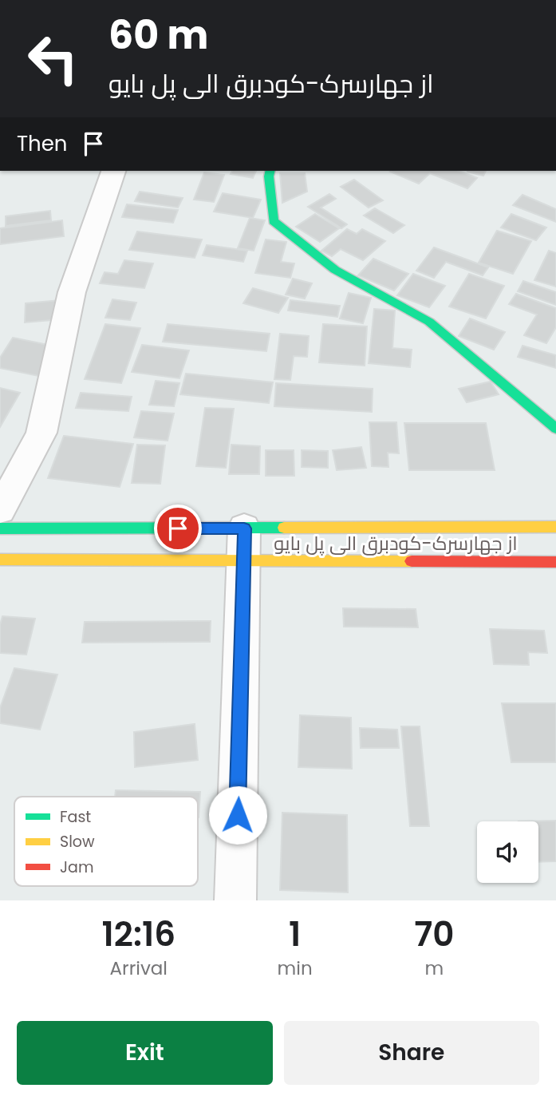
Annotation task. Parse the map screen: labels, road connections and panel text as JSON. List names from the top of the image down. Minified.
{"streets":{"street":["از جهارسرک-کودبرق الی پل بایو"]},"legend":["Fast","Slow","Jam"],"page":{"turn":["60 m","از جهارسرک-کودبرق الی پل بایو"],"then":"Then","eta":["12:16","Arrival","1","min","70","m"],"buttons":["Exit","Share"]}}
